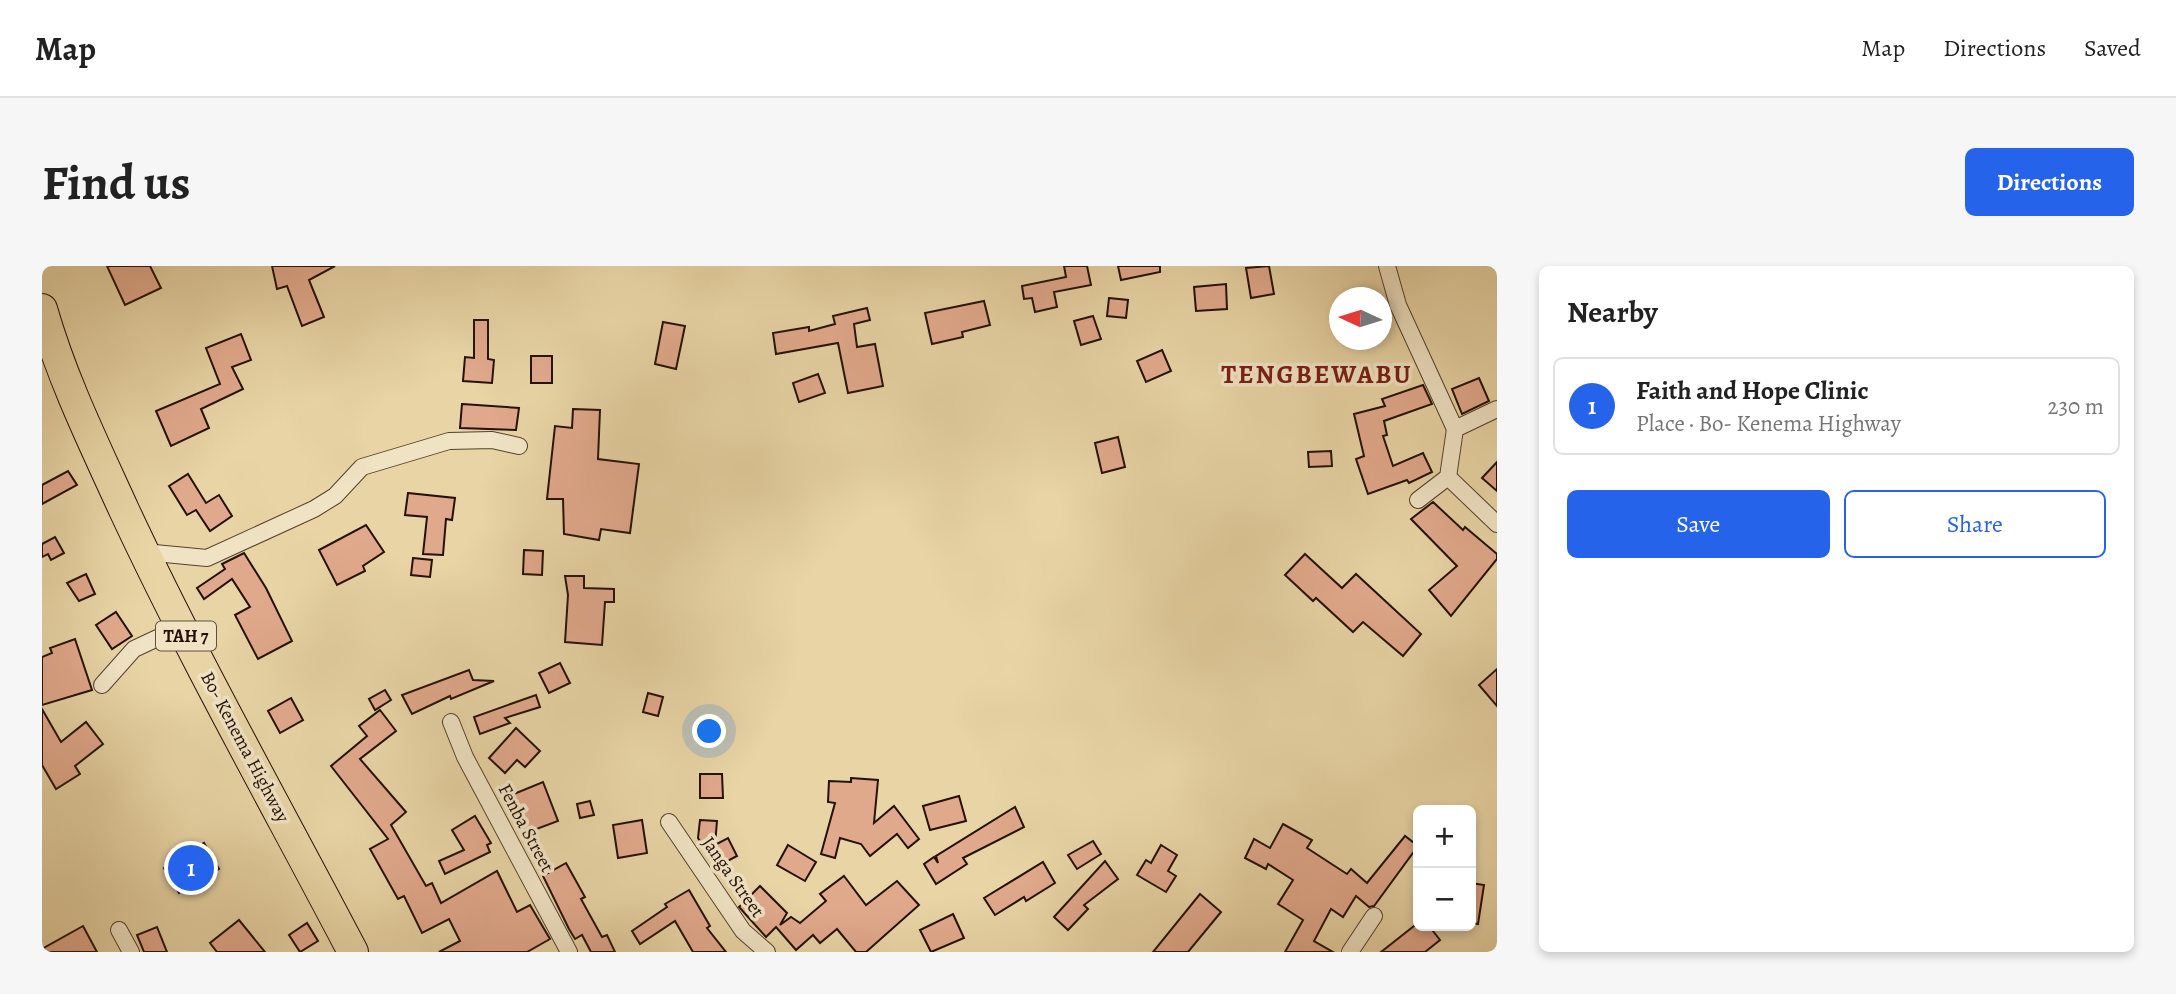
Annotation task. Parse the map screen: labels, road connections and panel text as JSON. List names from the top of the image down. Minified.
{"streets":{"highway":["TAH 7","Bo- Kenema Highway"],"street":["Fenba Street","Janga Street"]},"districts":["TENGBEWABU"],"north":"left","page":{"header":"Map","nav":["Map","Directions","Saved"],"buttons":["Directions",["Save","Share"]],"title":"Find us","heading":"Nearby","list":[{"mark":"1","name":"Faith and Hope Clinic","note":"Place · Bo- Kenema Highway","value":"230 m"}],"map_buttons":["+","−"],"pins":"1"}}
